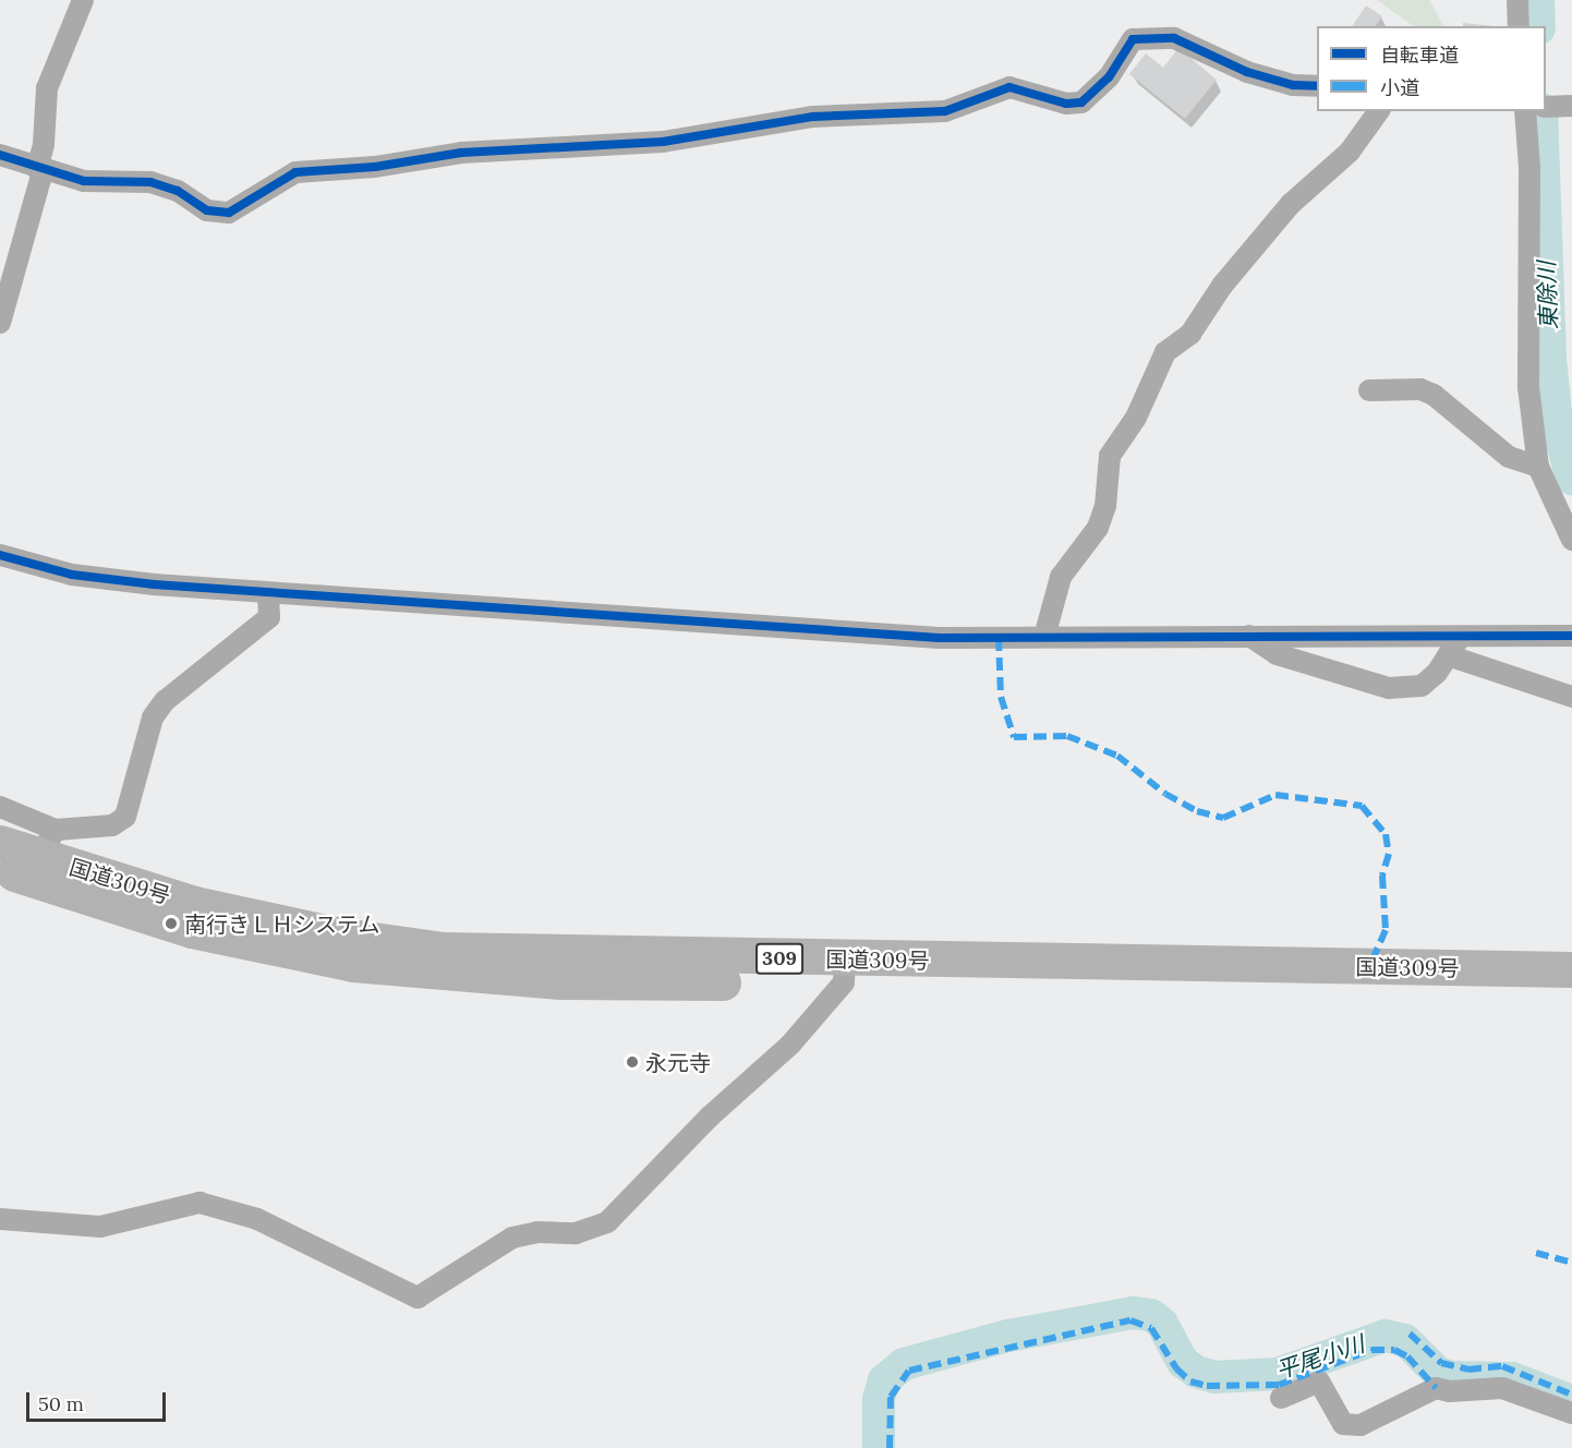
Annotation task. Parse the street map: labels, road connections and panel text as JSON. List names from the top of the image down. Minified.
{"streets":{"highway":["国道309号","309"]},"water":["東除川","平尾小川"],"places":["南行きＬＨシステム","永元寺"],"legend":["自転車道","小道"],"scale_bar":"50 m"}
